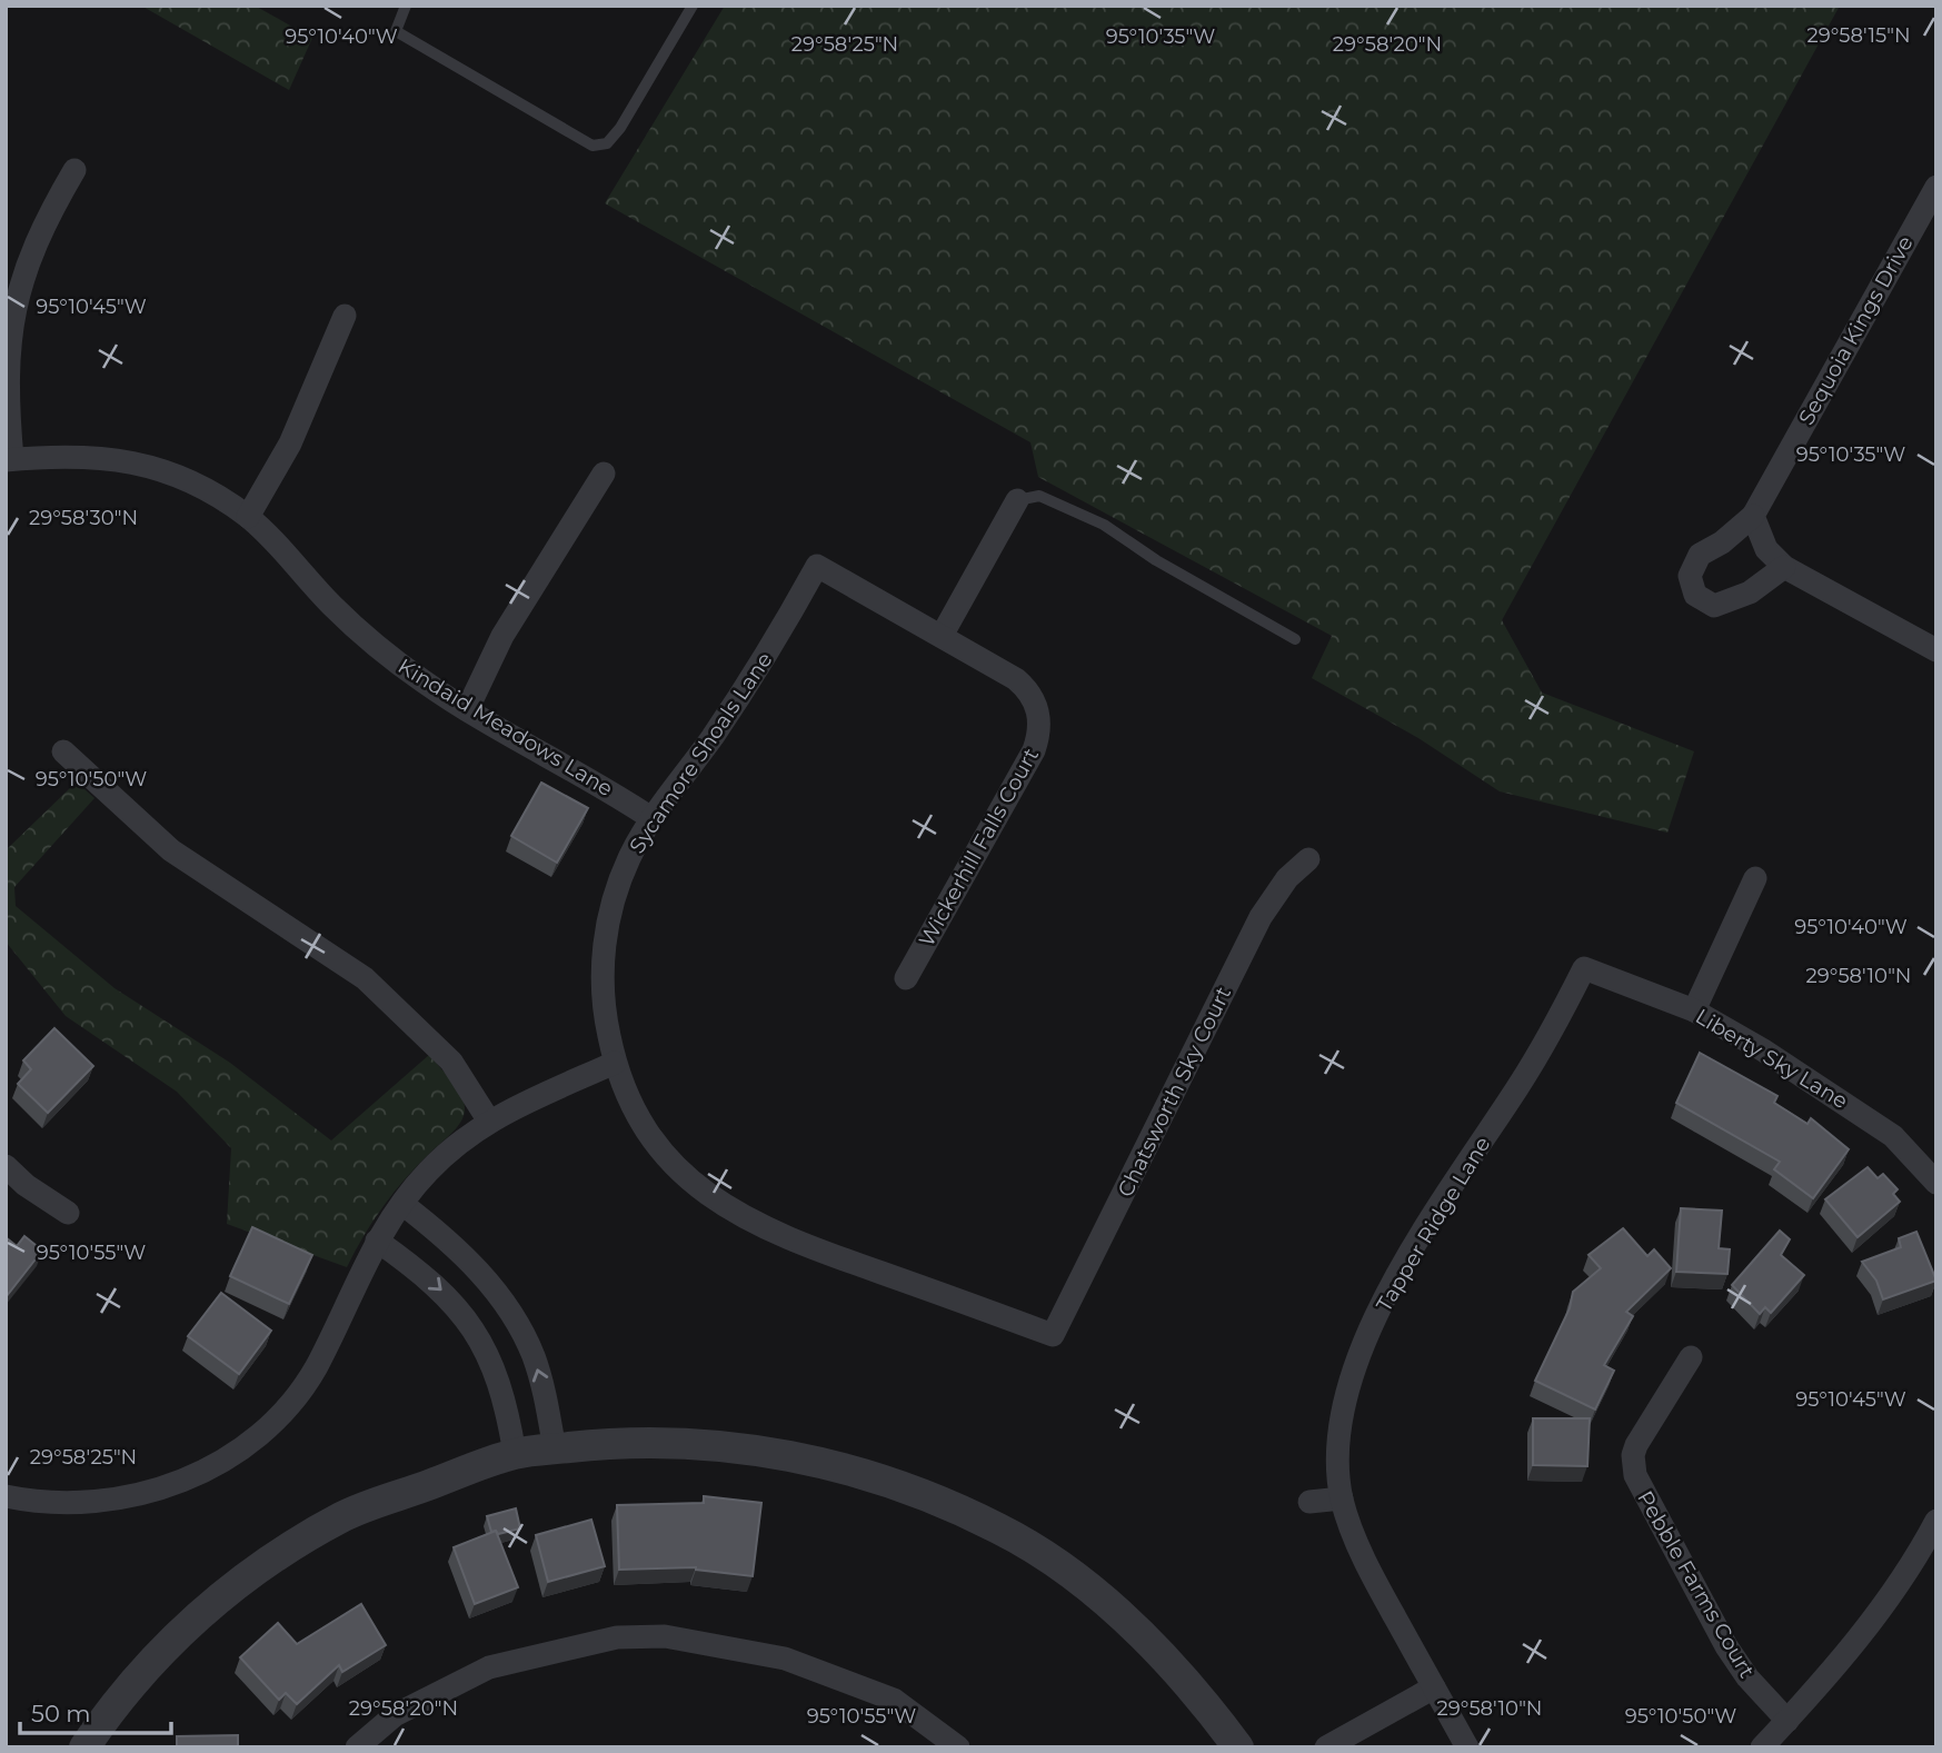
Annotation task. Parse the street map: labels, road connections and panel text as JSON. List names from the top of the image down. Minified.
{"streets":{"street":["Sequoia Kings Drive","Kindaid Meadows Lane","Sycamore Shoals Lane","Wickerhill Falls Court","Liberty Sky Lane","Chatsworth Sky Court","Tapper Ridge Lane","Pebble Farms Court"]},"crossings":[["Kindaid Meadows Lane","Sycamore Shoals Lane"],["Sycamore Shoals Lane","Wickerhill Falls Court"],["Sycamore Shoals Lane","Chatsworth Sky Court"],["Liberty Sky Lane","Tapper Ridge Lane"]],"scale_bar":"50 m","coordinates":["29°58'15\"N","95°10'40\"W","95°10'35\"W","29°58'25\"N","29°58'20\"N","95°10'45\"W","29°58'30\"N","95°10'50\"W","29°58'10\"N","95°10'55\"W"]}
